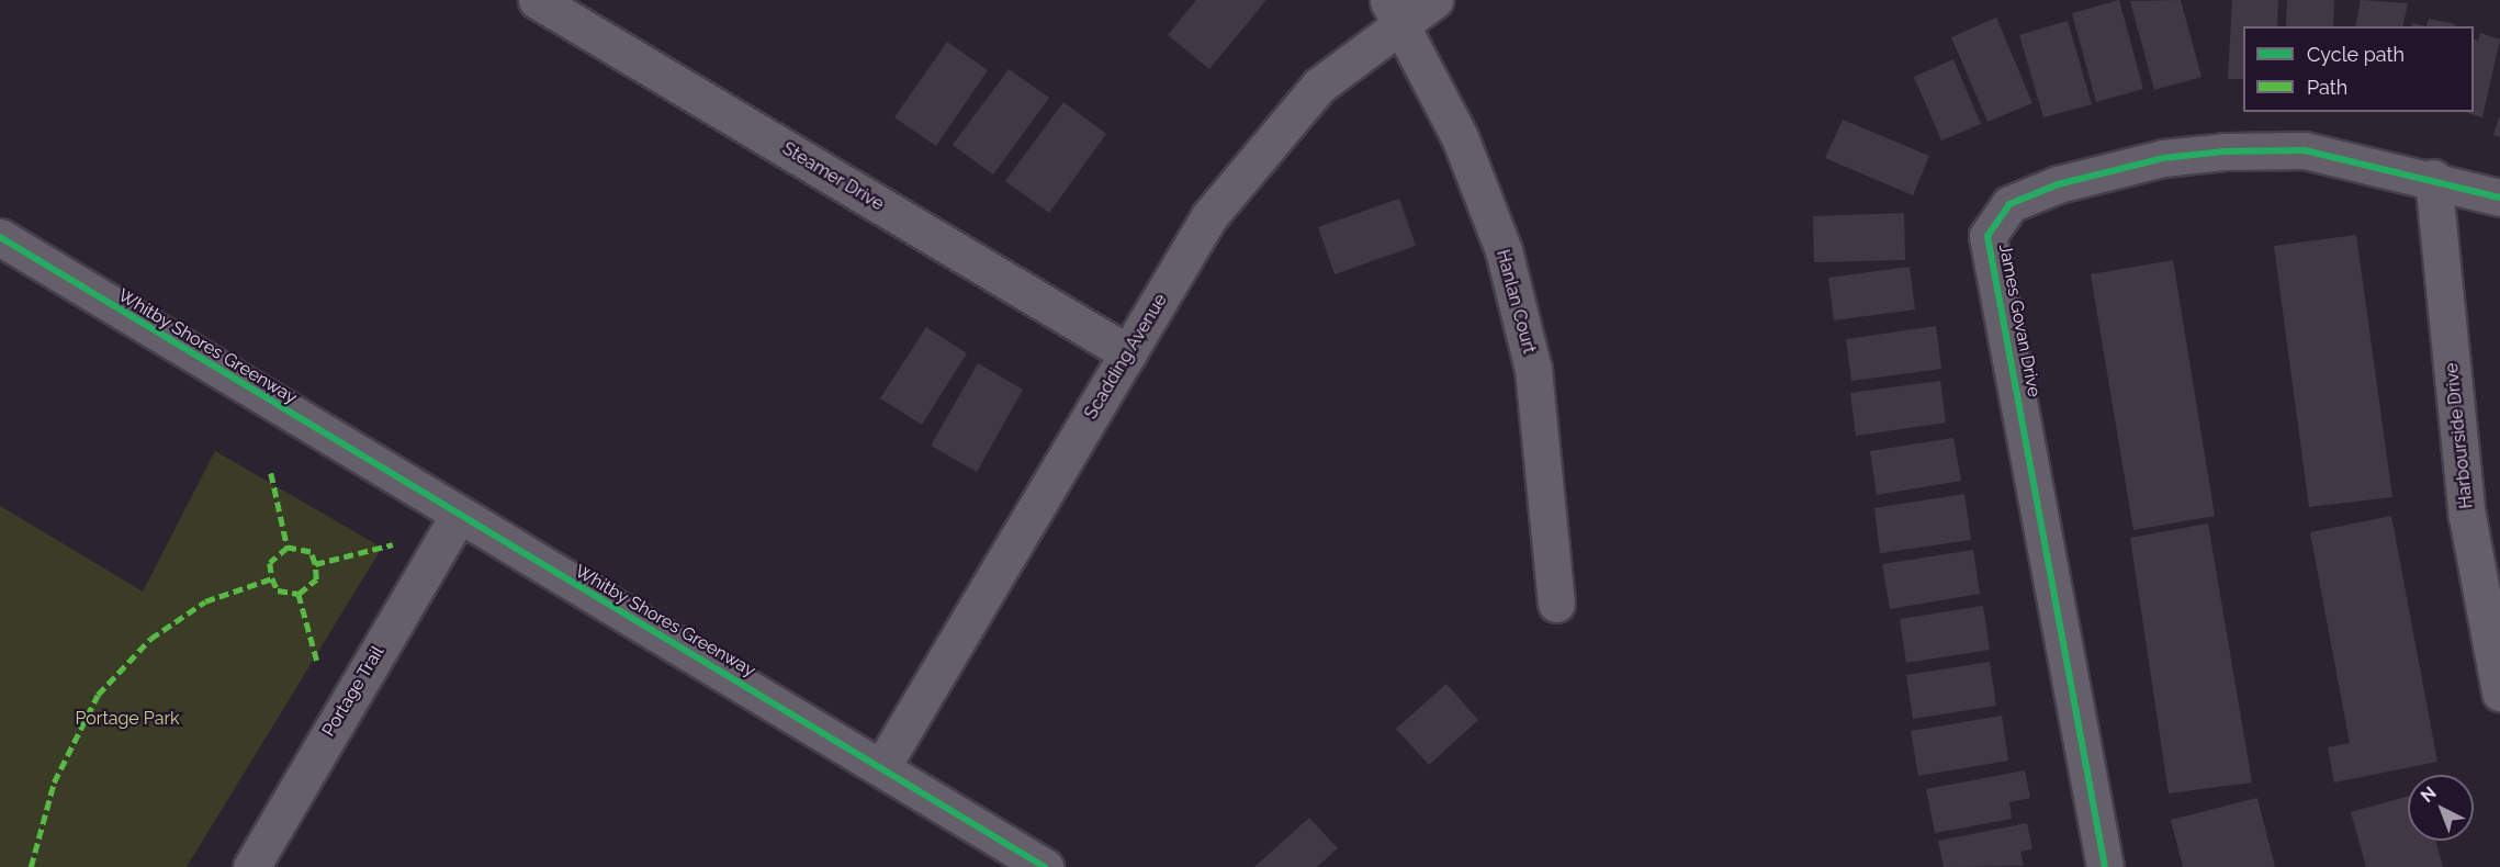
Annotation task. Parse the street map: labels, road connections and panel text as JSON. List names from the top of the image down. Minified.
{"streets":{"street":["Steamer Drive","Hanlan Court","James Govan Drive","Whitby Shores Greenway","Scadding Avenue","Harbourside Drive","Portage Trail"]},"crossings":[["Steamer Drive","Scadding Avenue"],["Hanlan Court","Scadding Avenue"],["James Govan Drive","Harbourside Drive"],["Whitby Shores Greenway","Scadding Avenue"],["Whitby Shores Greenway","Portage Trail"]],"parks":["Portage Park"],"legend":["Cycle path","Path"],"north":"top left"}
